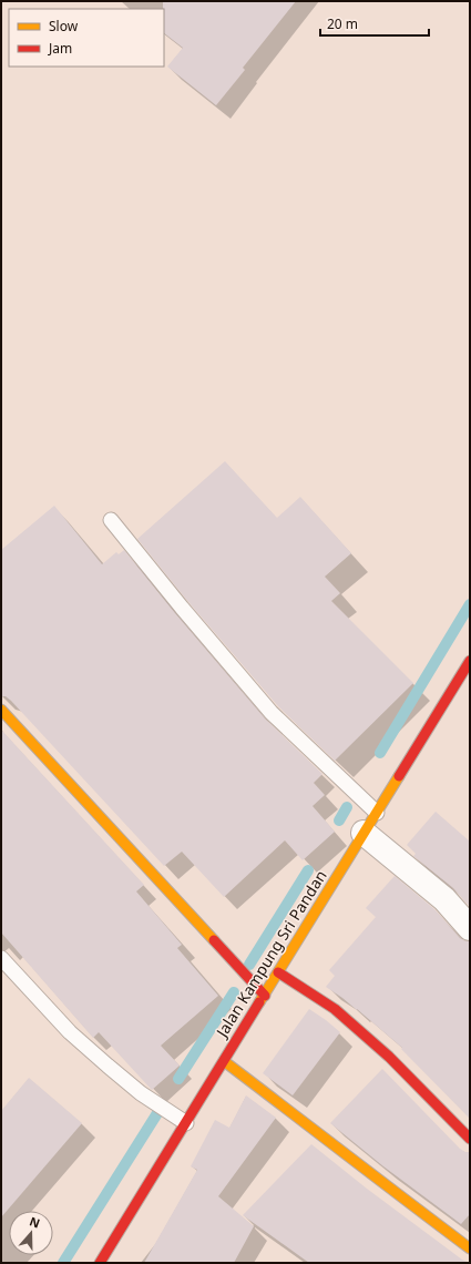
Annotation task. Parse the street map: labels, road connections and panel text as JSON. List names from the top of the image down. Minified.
{"streets":{"street":["Jalan Kampung Sri Pandan"]},"legend":["Slow","Jam"],"scale_bar":"20 m","north":"top"}
